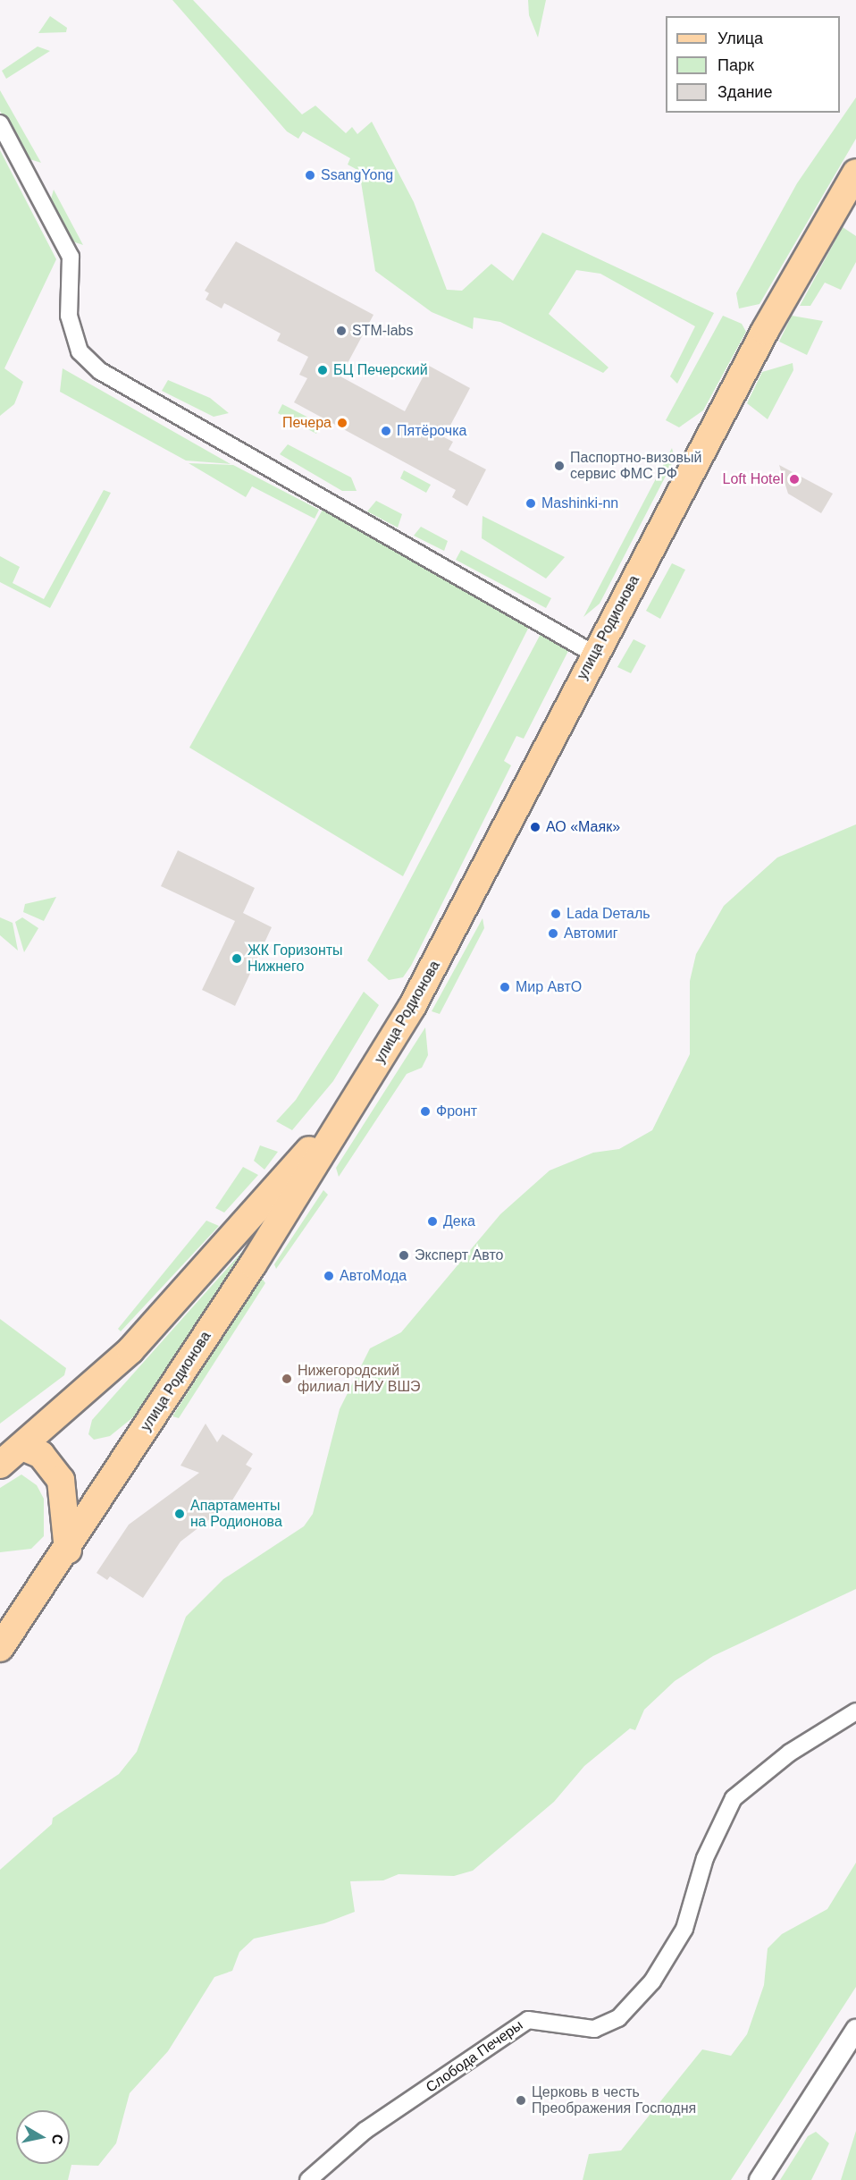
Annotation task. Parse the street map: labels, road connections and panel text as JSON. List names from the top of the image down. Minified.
{"streets":{"main road":["улица Родионова"],"street":["Слобода Печеры"]},"places":["SsangYong","STM-labs","БЦ Печерский","Печера","Пятёрочка","Паспортно-визовый сервис ФМС РФ","Loft Hotel","Mashinki-nn","АО «Маяк»","Lada Dеталь","Автомиг","ЖК Горизонты Нижнего","Мир АвтО","Фронт","Дека","Эксперт Авто","АвтоМода","Нижегородский филиал НИУ ВШЭ","Апартаменты на Родионова","Церковь в честь Преображения Господня"],"legend":["Улица","Парк","Здание"],"north":"right"}
